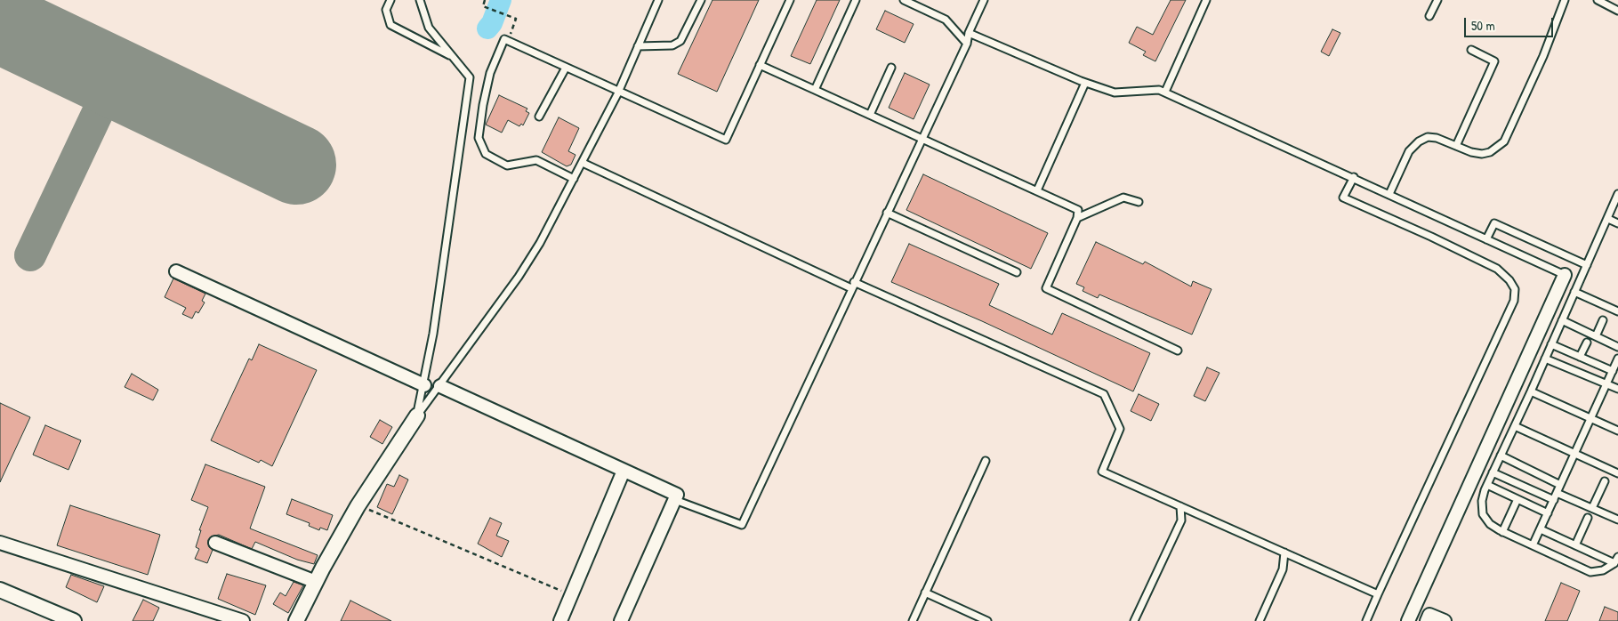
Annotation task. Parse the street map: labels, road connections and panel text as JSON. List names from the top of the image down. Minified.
{"scale_bar":"50 m"}
